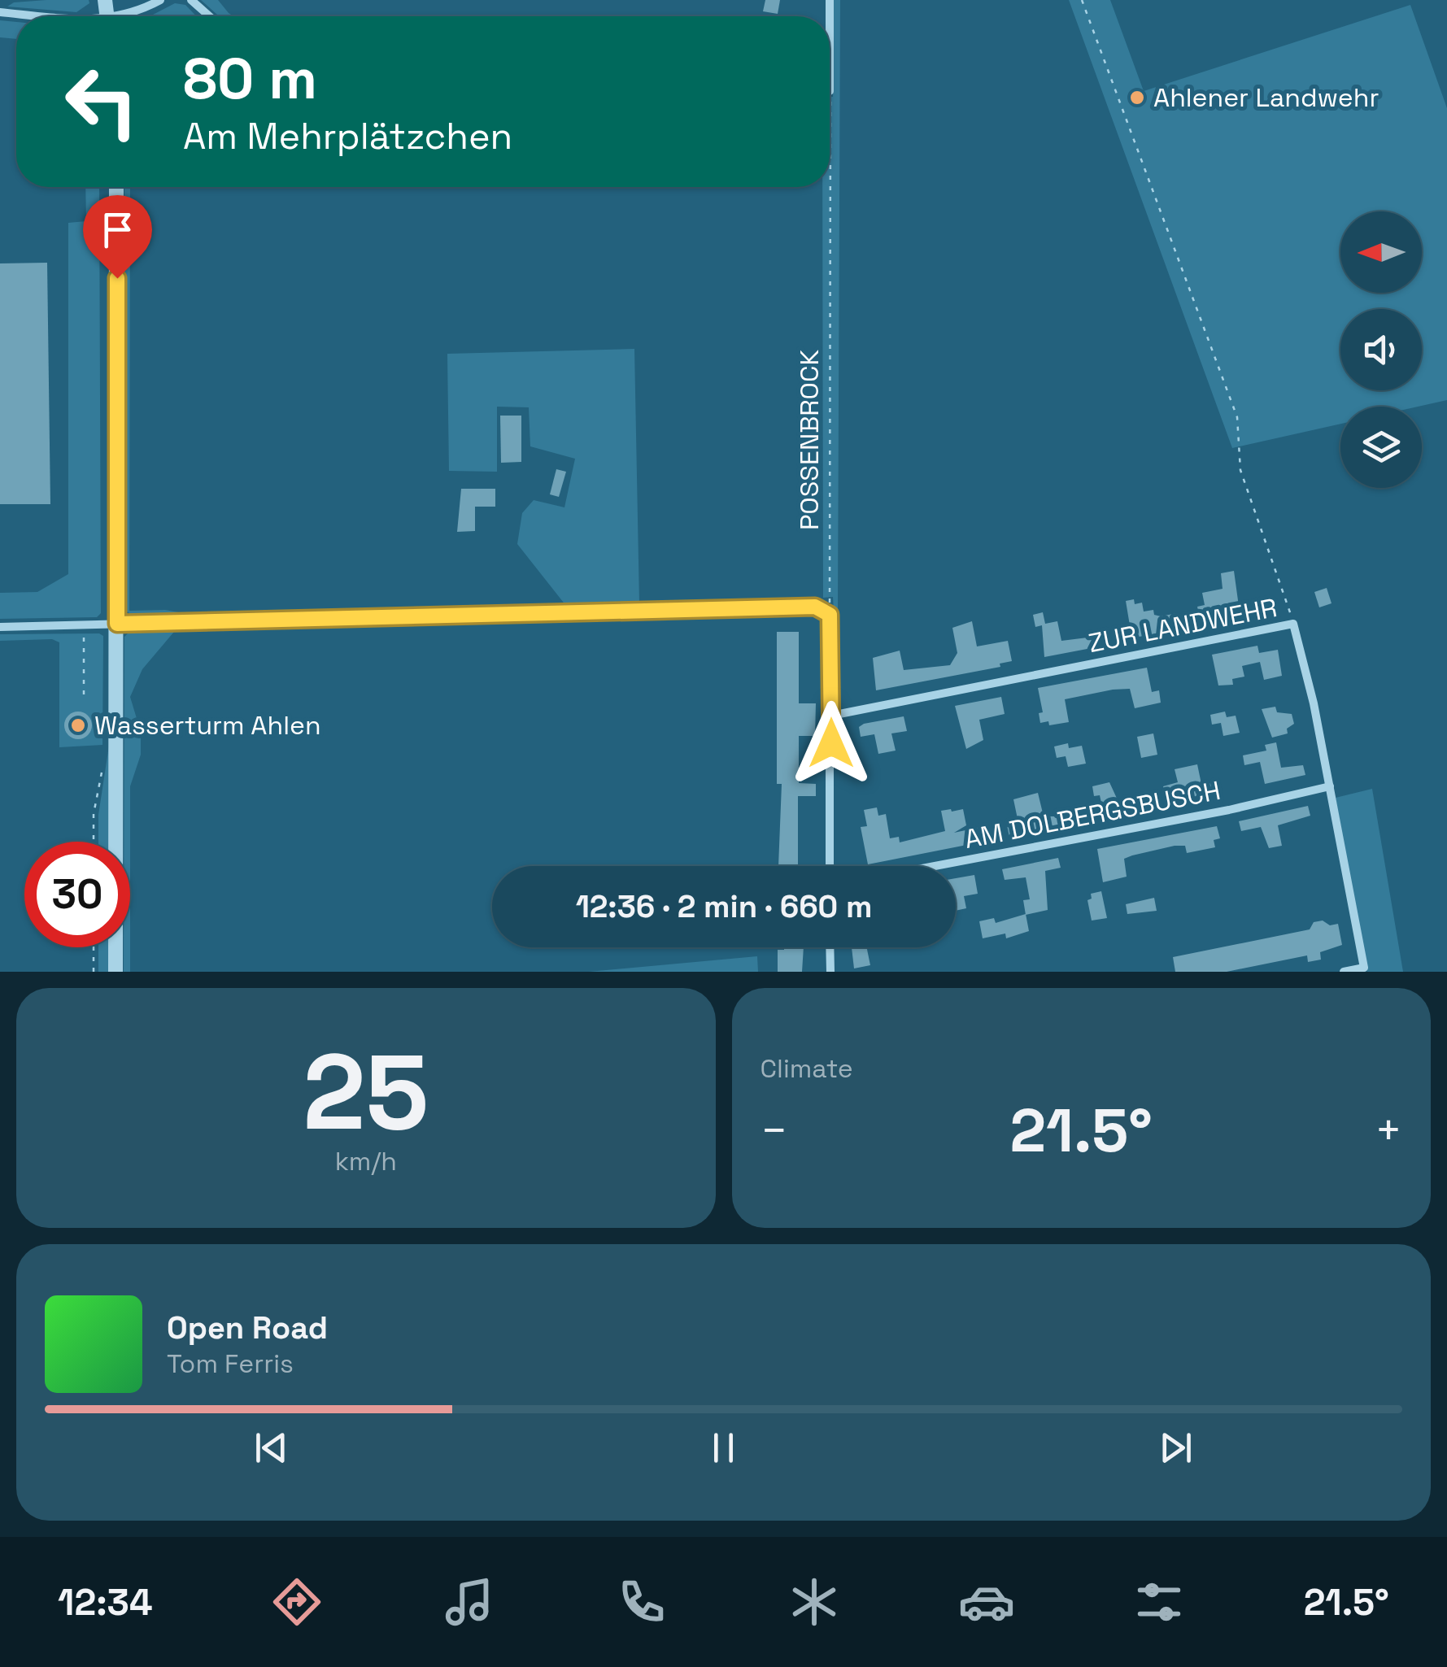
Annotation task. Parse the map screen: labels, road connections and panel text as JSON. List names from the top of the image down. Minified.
{"streets":{"street":["ZUR LANDWEHR","AM DOLBERGSBUSCH"],"path":["POSSENBROCK"]},"crossings":[["ZUR LANDWEHR","AM DOLBERGSBUSCH"]],"places":["Ahlener Landwehr","Wasserturm Ahlen"],"north":"left","page":{"turn":["80 m","Am Mehrplätzchen"],"limit":"30","trip":"12:36 · 2 min · 660 m","tile":[["25","km/h"],"Climate"],"heat":["−","21.5°","+"],"song":["Open Road","Tom Ferris"],"tabs":["12:34","21.5°"]}}
